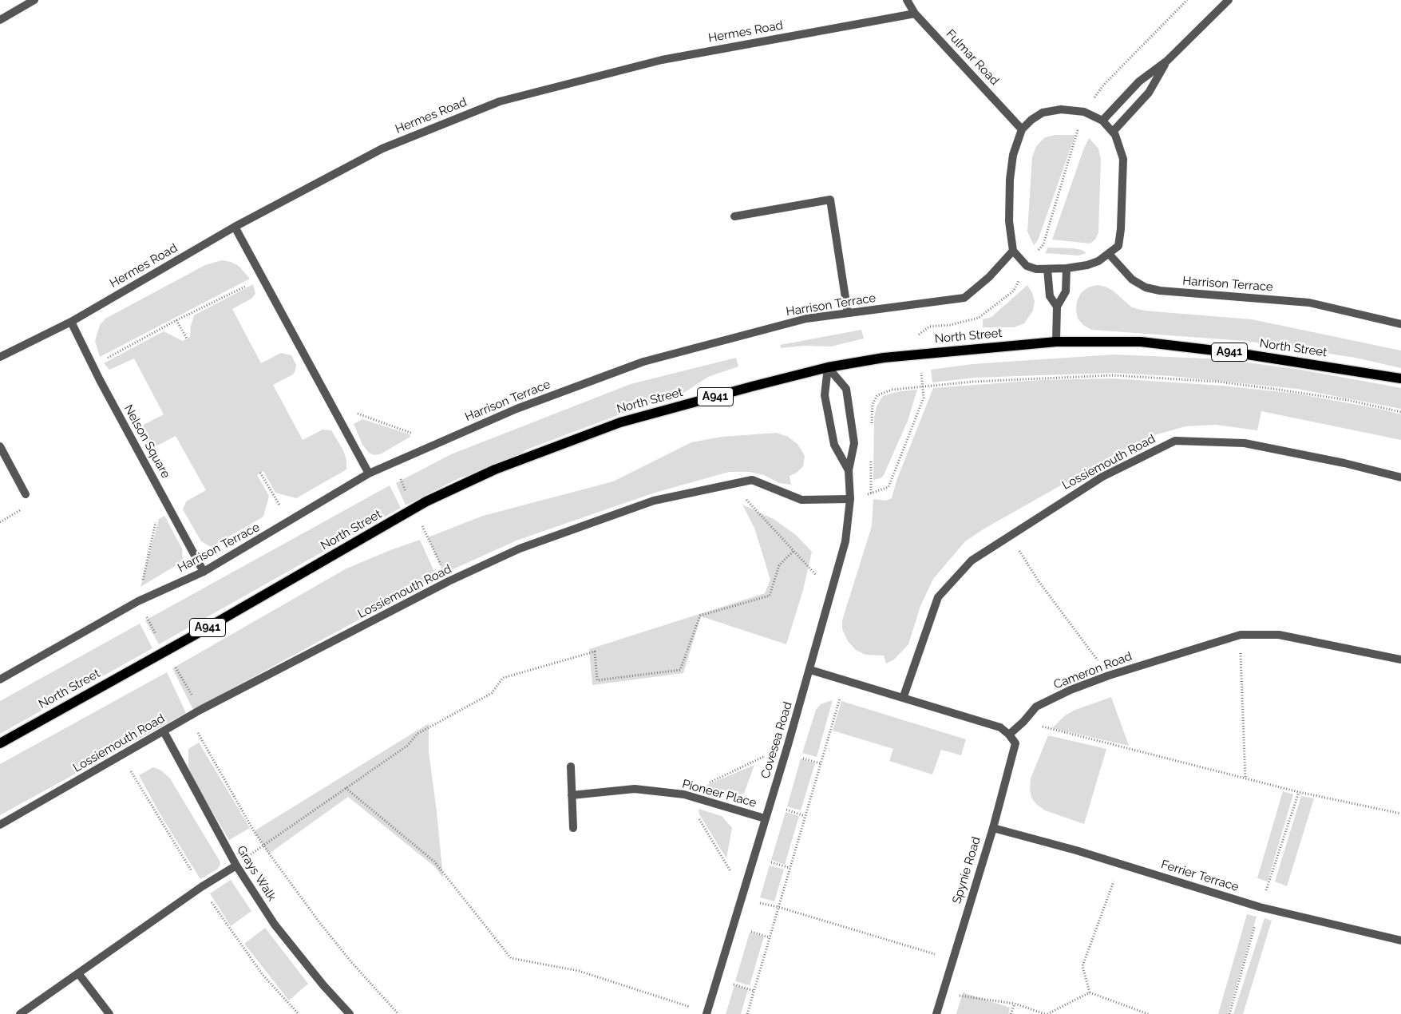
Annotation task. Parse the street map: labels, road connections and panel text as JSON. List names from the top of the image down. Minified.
{"streets":{"main road":["North Street","A941"],"street":["Hermes Road","Fulmar Road","Harrison Terrace","Nelson Square","Lossiemouth Road","Cameron Road","Covesea Road","Pioneer Place","Spynie Road","Grays Walk","Ferrier Terrace"]},"crossings":[["Hermes Road","Fulmar Road"],["Hermes Road","Nelson Square"],["Harrison Terrace","Nelson Square"],["North Street","Covesea Road"],["Lossiemouth Road","Covesea Road"],["Lossiemouth Road","Grays Walk"],["Cameron Road","Spynie Road"],["Covesea Road","Pioneer Place"],["Spynie Road","Ferrier Terrace"]]}
